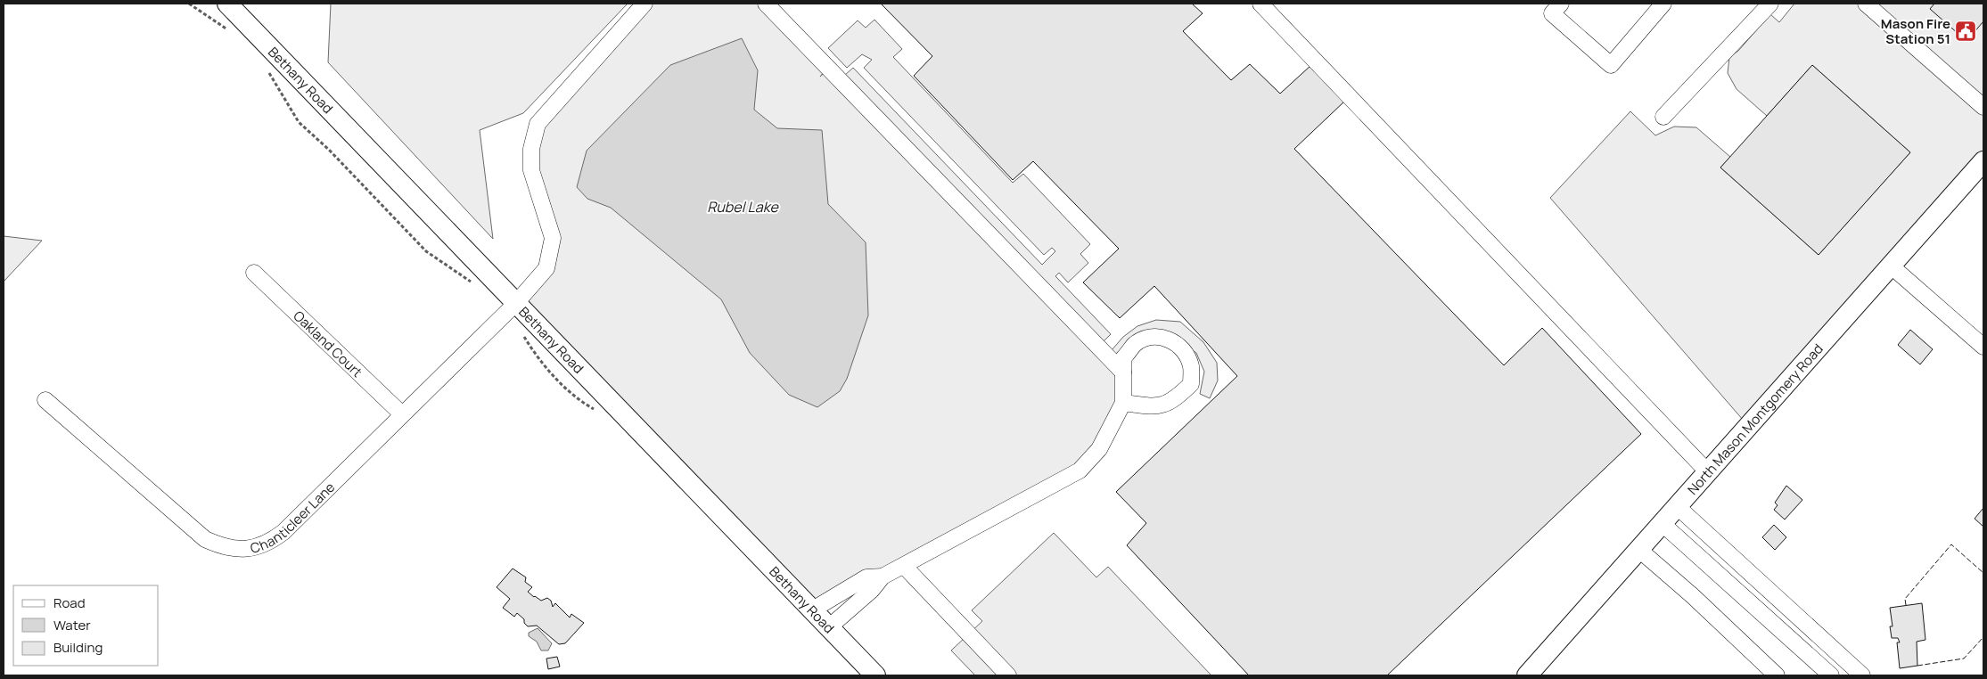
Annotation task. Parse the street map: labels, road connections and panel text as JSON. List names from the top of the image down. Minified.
{"streets":{"main road":["Bethany Road","North Mason Montgomery Road"],"street":["Oakland Court","Chanticleer Lane"]},"crossings":[["Bethany Road","Chanticleer Lane"],["Oakland Court","Chanticleer Lane"]],"water":["Rubel Lake"],"places":{"public building":["Mason Fire Station 51"]},"legend":["Road","Water","Building"]}
